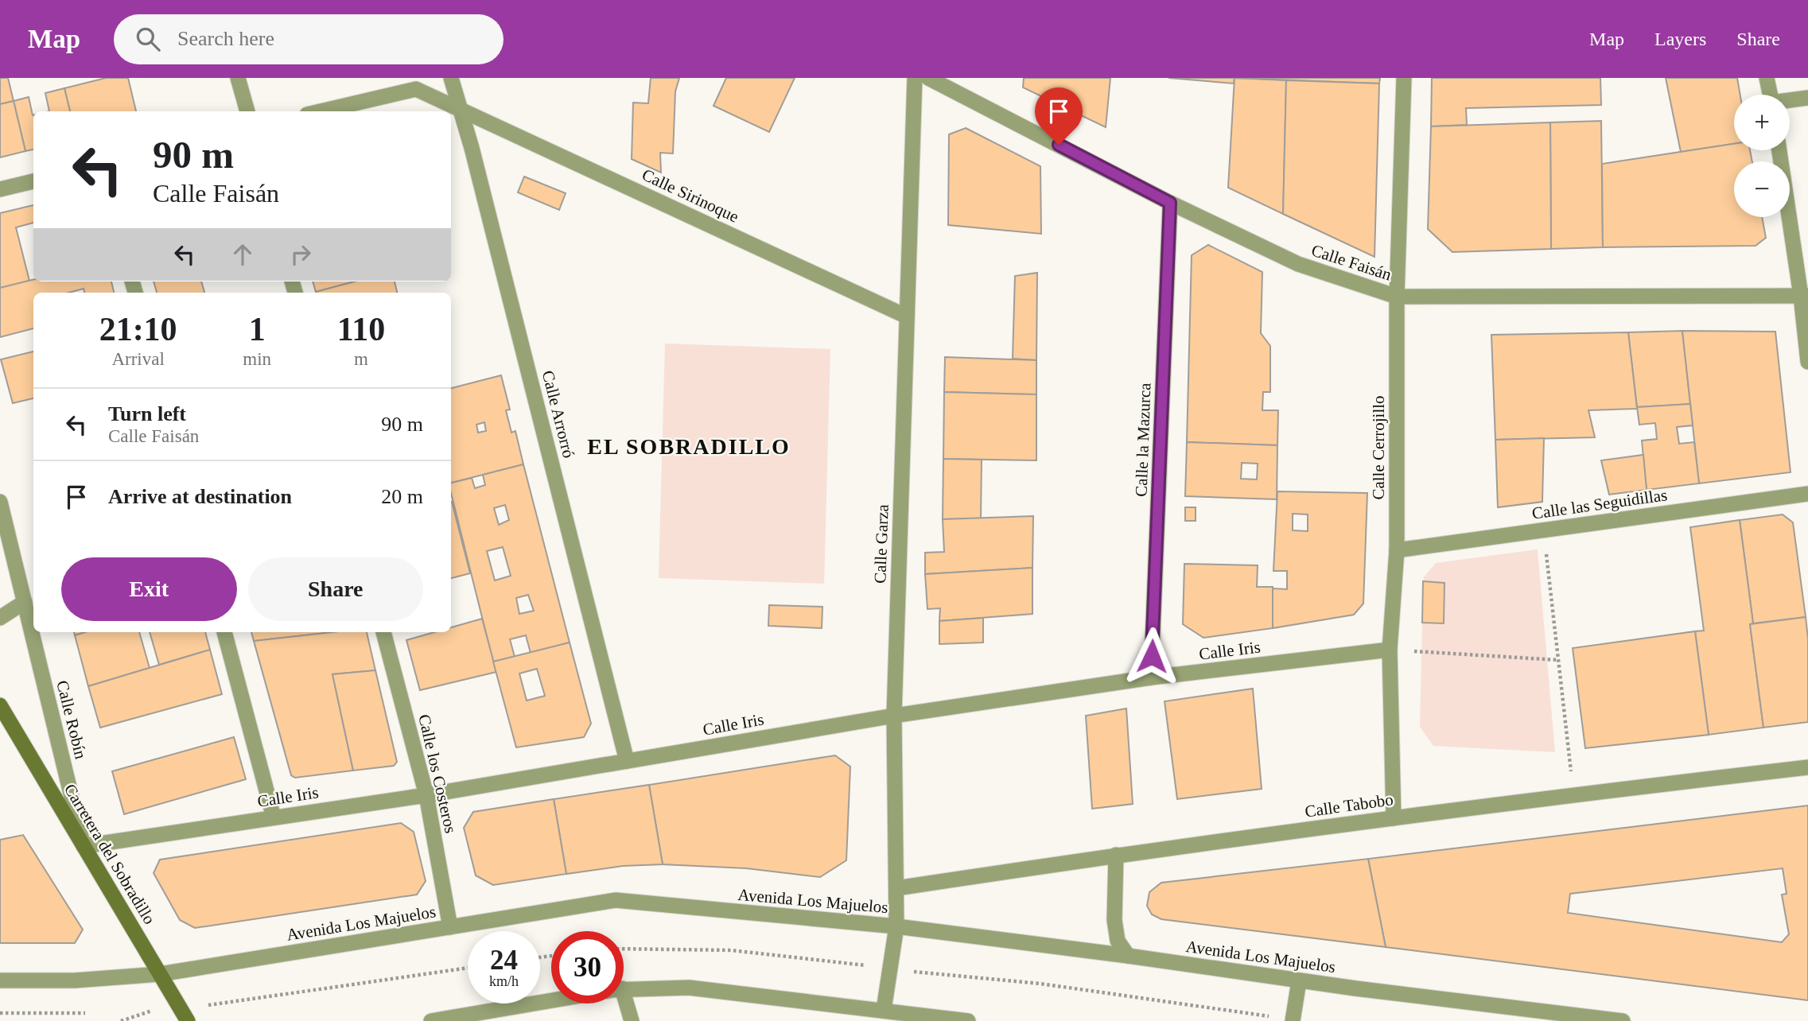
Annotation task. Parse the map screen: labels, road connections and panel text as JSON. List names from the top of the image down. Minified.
{"streets":{"main road":["Carretera del Sobradillo"],"street":["Calle Sirinoque","Calle Faisán","Calle Arrorró","Calle la Mazurca","Calle Cerrojillo","Calle las Seguidillas","Calle Garza","Calle Iris","Calle Robín","Calle los Costeros","Calle Tabobo","Avenida Los Majuelos"]},"crossings":[["Calle Sirinoque","Calle Arrorró"],["Calle Sirinoque","Calle Garza"],["Calle Faisán","Calle la Mazurca"],["Calle Faisán","Calle Cerrojillo"],["Calle Arrorró","Calle Iris"],["Calle la Mazurca","Calle Iris"],["Calle Cerrojillo","Calle las Seguidillas"],["Calle Cerrojillo","Calle Iris"],["Calle Cerrojillo","Calle Tabobo"],["Calle Garza","Calle Iris"],["Calle Garza","Calle Tabobo"],["Calle Garza","Avenida Los Majuelos"],["Calle Iris","Calle Robín"],["Calle Iris","Calle los Costeros"],["Calle Iris","Carretera del Sobradillo"],["Calle Robín","Carretera del Sobradillo"],["Calle los Costeros","Avenida Los Majuelos"],["Carretera del Sobradillo","Avenida Los Majuelos"]],"districts":["EL SOBRADILLO"],"page":{"header":"Map","search":"Search here","nav":["Map","Layers","Share"],"map_buttons":["+","−"],"turn":["90 m","Calle Faisán"],"eta":["21:10","Arrival","1","min","110","m"],"list":[{"name":"Turn left","note":"Calle Faisán","value":"90 m"},{"name":"Arrive at destination","value":"20 m"}],"buttons":["Exit","Share"],"speed":"24 km/h","limit":"30"}}
